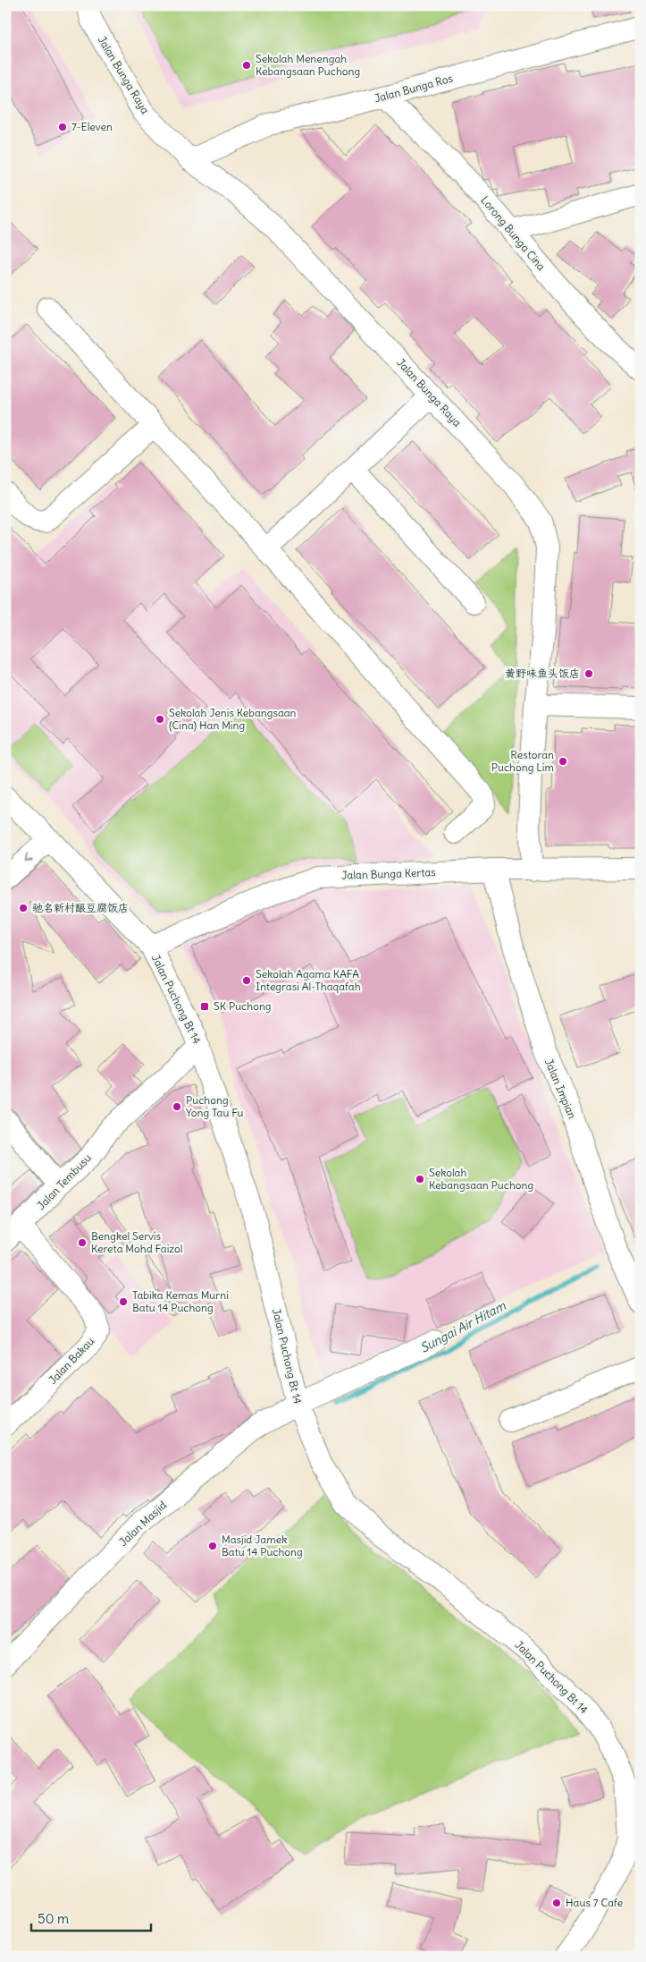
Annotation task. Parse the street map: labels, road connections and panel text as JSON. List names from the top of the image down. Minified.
{"streets":{"street":["Jalan Bunga Raya","Jalan Bunga Ros","Lorong Bunga Cina","Jalan Bunga Kertas","Jalan Puchong Bt 14","Jalan Impian","Jalan Tembusu","Jalan Bakau","Jalan Masjid"]},"crossings":[["Jalan Bunga Raya","Jalan Bunga Ros"],["Jalan Bunga Raya","Jalan Bunga Kertas"],["Jalan Bunga Ros","Lorong Bunga Cina"],["Jalan Bunga Kertas","Jalan Puchong Bt 14"],["Jalan Bunga Kertas","Jalan Impian"],["Jalan Puchong Bt 14","Jalan Tembusu"],["Jalan Puchong Bt 14","Jalan Masjid"],["Jalan Tembusu","Jalan Bakau"]],"water":["Sungai Air Hitam"],"places":{"other":["Sekolah Menengah Kebangsaan Puchong","7-Eleven","黄野味鱼头饭店","Sekolah Jenis Kebangsaan (Cina) Han Ming","Restoran Puchong Lim","驰名新村酿豆腐饭店","Sekolah Agama KAFA Integrasi Al-Thaqafah","Puchong Yong Tau Fu","Sekolah Kebangsaan Puchong","Bengkel Servis Kereta Mohd Faizol","Tabika Kemas Murni Batu 14 Puchong","Masjid Jamek Batu 14 Puchong","Haus 7 Cafe"],"transit":["SK Puchong"]},"scale_bar":"50 m"}
